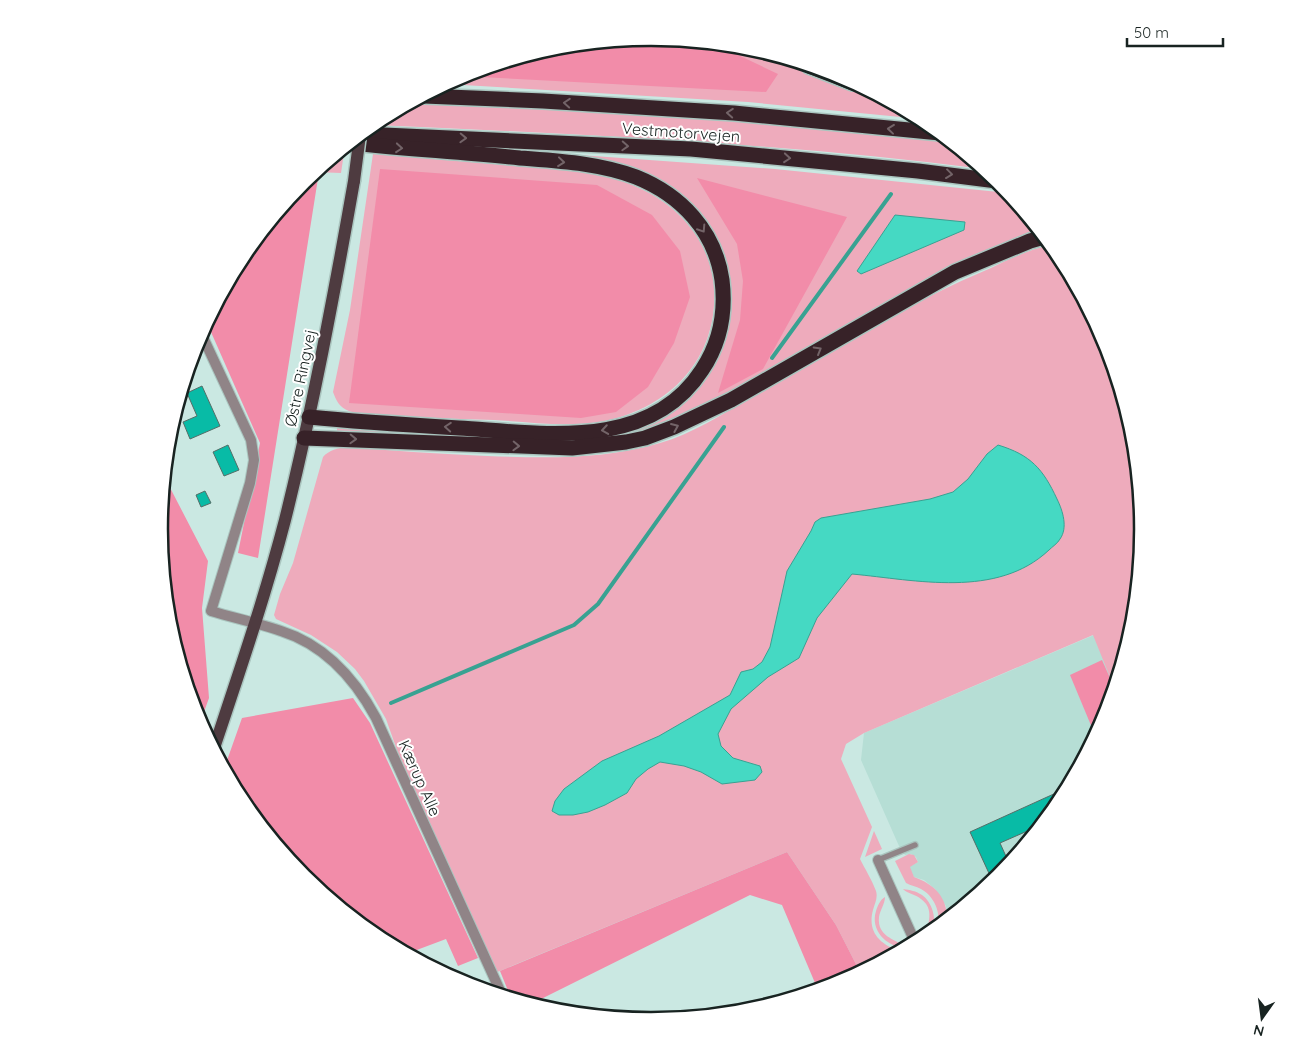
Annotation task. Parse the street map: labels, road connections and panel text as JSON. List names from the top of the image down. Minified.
{"streets":{"highway":["Vestmotorvejen"],"main road":["Østre Ringvej"],"street":["Kærup Alle"]},"crossings":[["Østre Ringvej","Kærup Alle"]],"scale_bar":"50 m","north":"bottom"}
